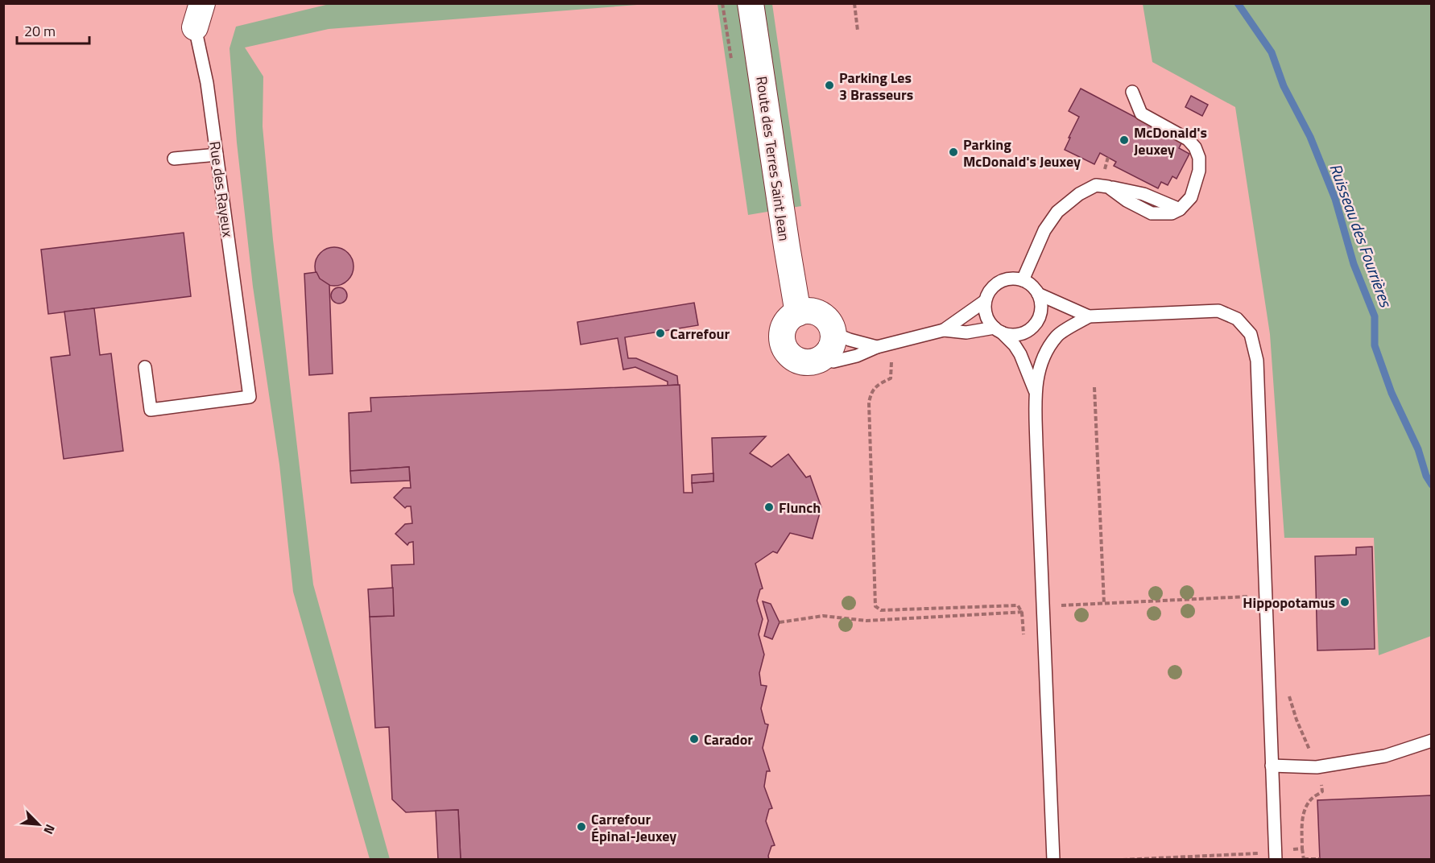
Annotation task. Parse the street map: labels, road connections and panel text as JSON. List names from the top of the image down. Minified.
{"streets":{"street":["Route des Terres Saint Jean","Rue des Rayeux"]},"water":["Ruisseau des Fourrières"],"places":["Parking Les 3 Brasseurs","McDonald's Jeuxey","Parking McDonald's Jeuxey","Carrefour","Flunch","Hippopotamus","Carador","Carrefour Épinal-Jeuxey"],"scale_bar":"20 m","north":"bottom right"}
